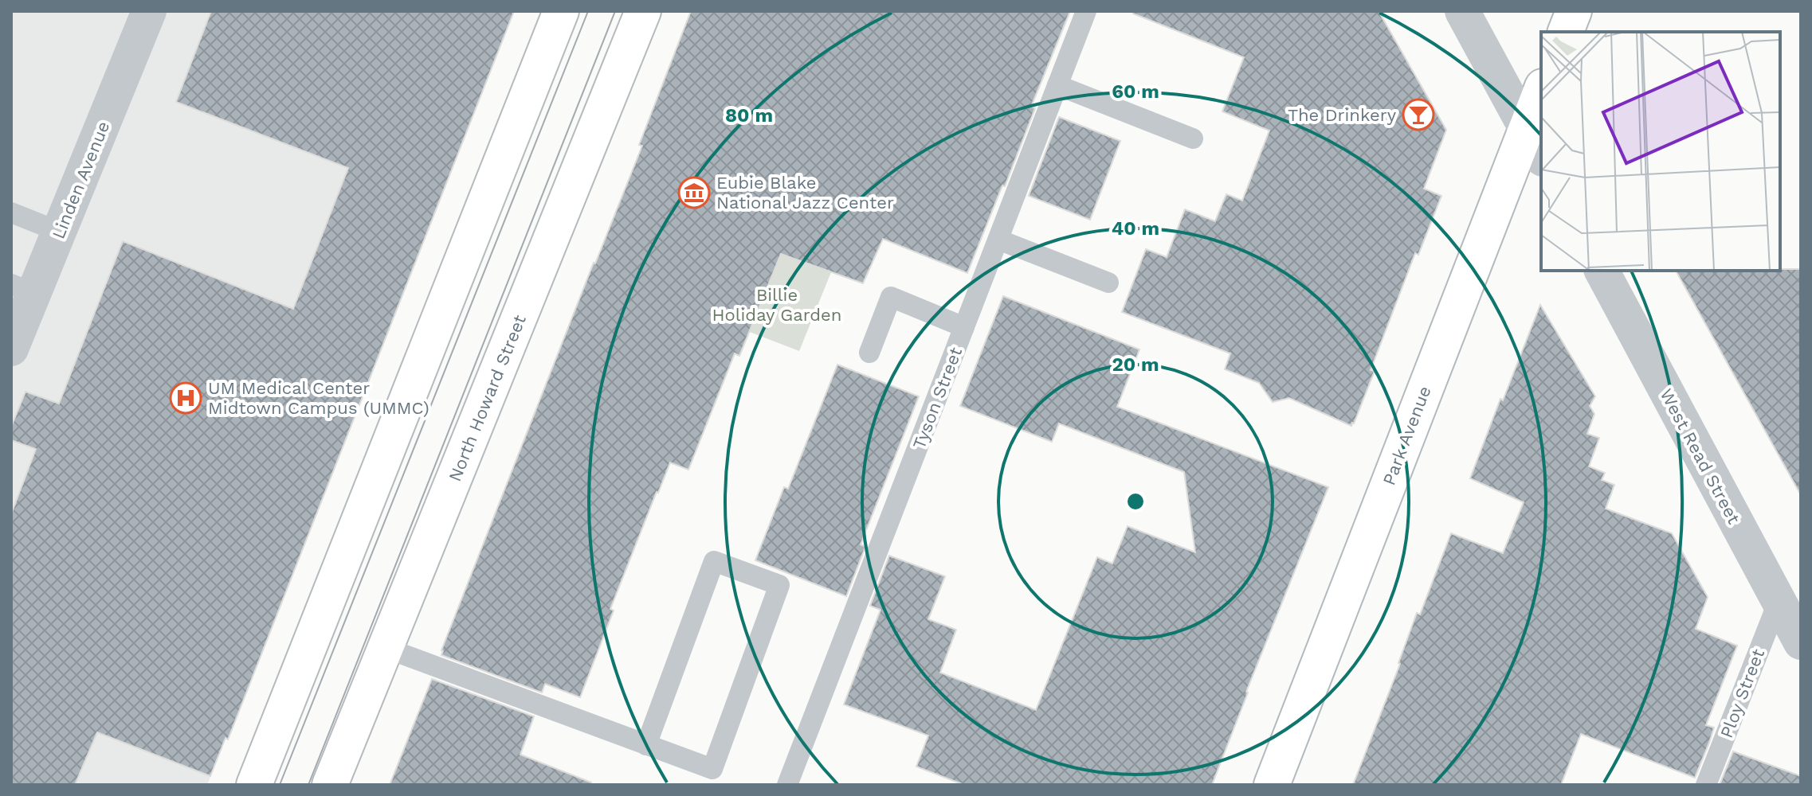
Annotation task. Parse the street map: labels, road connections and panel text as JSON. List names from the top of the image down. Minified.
{"streets":{"main road":["North Howard Street","Park Avenue"],"street":["Linden Avenue","West Read Street"],"lane":["Tyson Street","Ploy Street"]},"crossings":[["West Read Street","Ploy Street"]],"parks":["Billie Holiday Garden"],"places":{"bar":["The Drinkery"],"museum":["Eubie Blake National Jazz Center"],"hospital":["UM Medical Center Midtown Campus (UMMC)"]},"rings":["60 m","80 m","40 m","20 m"]}
